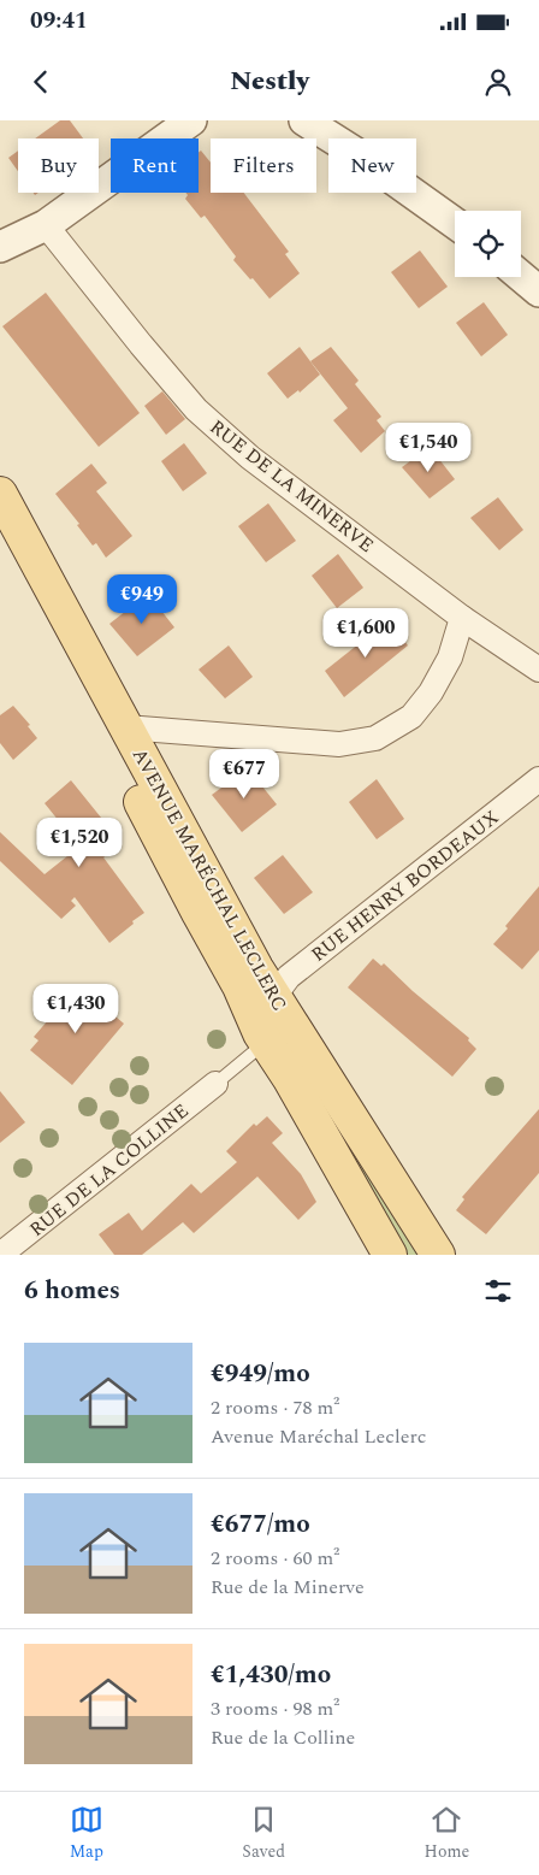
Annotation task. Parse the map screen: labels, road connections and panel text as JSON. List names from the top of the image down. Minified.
{"streets":{"main road":["AVENUE MARÉCHAL LECLERC"],"street":["RUE DE LA MINERVE","RUE HENRY BORDEAUX","RUE DE LA COLLINE"]},"crossings":[["AVENUE MARÉCHAL LECLERC","RUE HENRY BORDEAUX"]],"page":{"status":"09:41","header":"Nestly","chip":["Buy","Rent","Filters","New"],"price":["€1,540","€949","€1,600","€677","€1,520","€1,430"],"heading":"6 homes","list":[{"name":"€949/mo","note":"2 rooms · 78 m² · Avenue Maréchal Leclerc"},{"name":"€677/mo","note":"2 rooms · 60 m² · Rue de la Minerve"},{"name":"€1,430/mo","note":"3 rooms · 98 m² · Rue de la Colline"}],"tabs":["Map","Saved","Home"]}}
